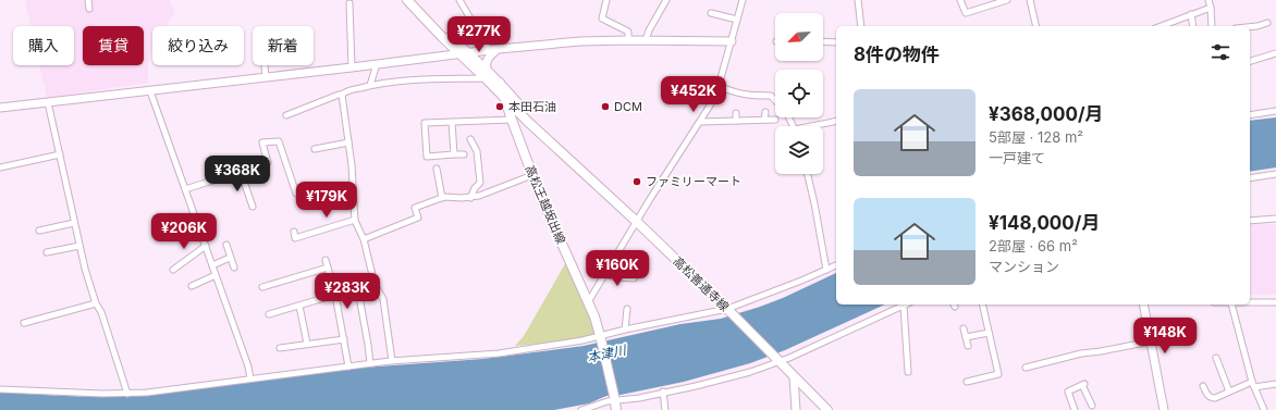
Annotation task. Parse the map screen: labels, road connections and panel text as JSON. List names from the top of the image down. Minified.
{"streets":{"main road":["高松王越坂出線","高松善通寺線"]},"crossings":[["高松王越坂出線","高松善通寺線"]],"water":["本津川"],"places":["本田石油","DCM","ファミリーマート"],"north":"bottom left","page":{"price":["¥277K","¥452K","¥368K","¥179K","¥206K","¥160K","¥283K","¥148K"],"chip":["購入","賃貸","絞り込み","新着"],"heading":"8件の物件","list":[{"name":"¥368,000/月","note":"5部屋 · 128 m² · 一戸建て"},{"name":"¥148,000/月","note":"2部屋 · 66 m² · マンション"}]}}
